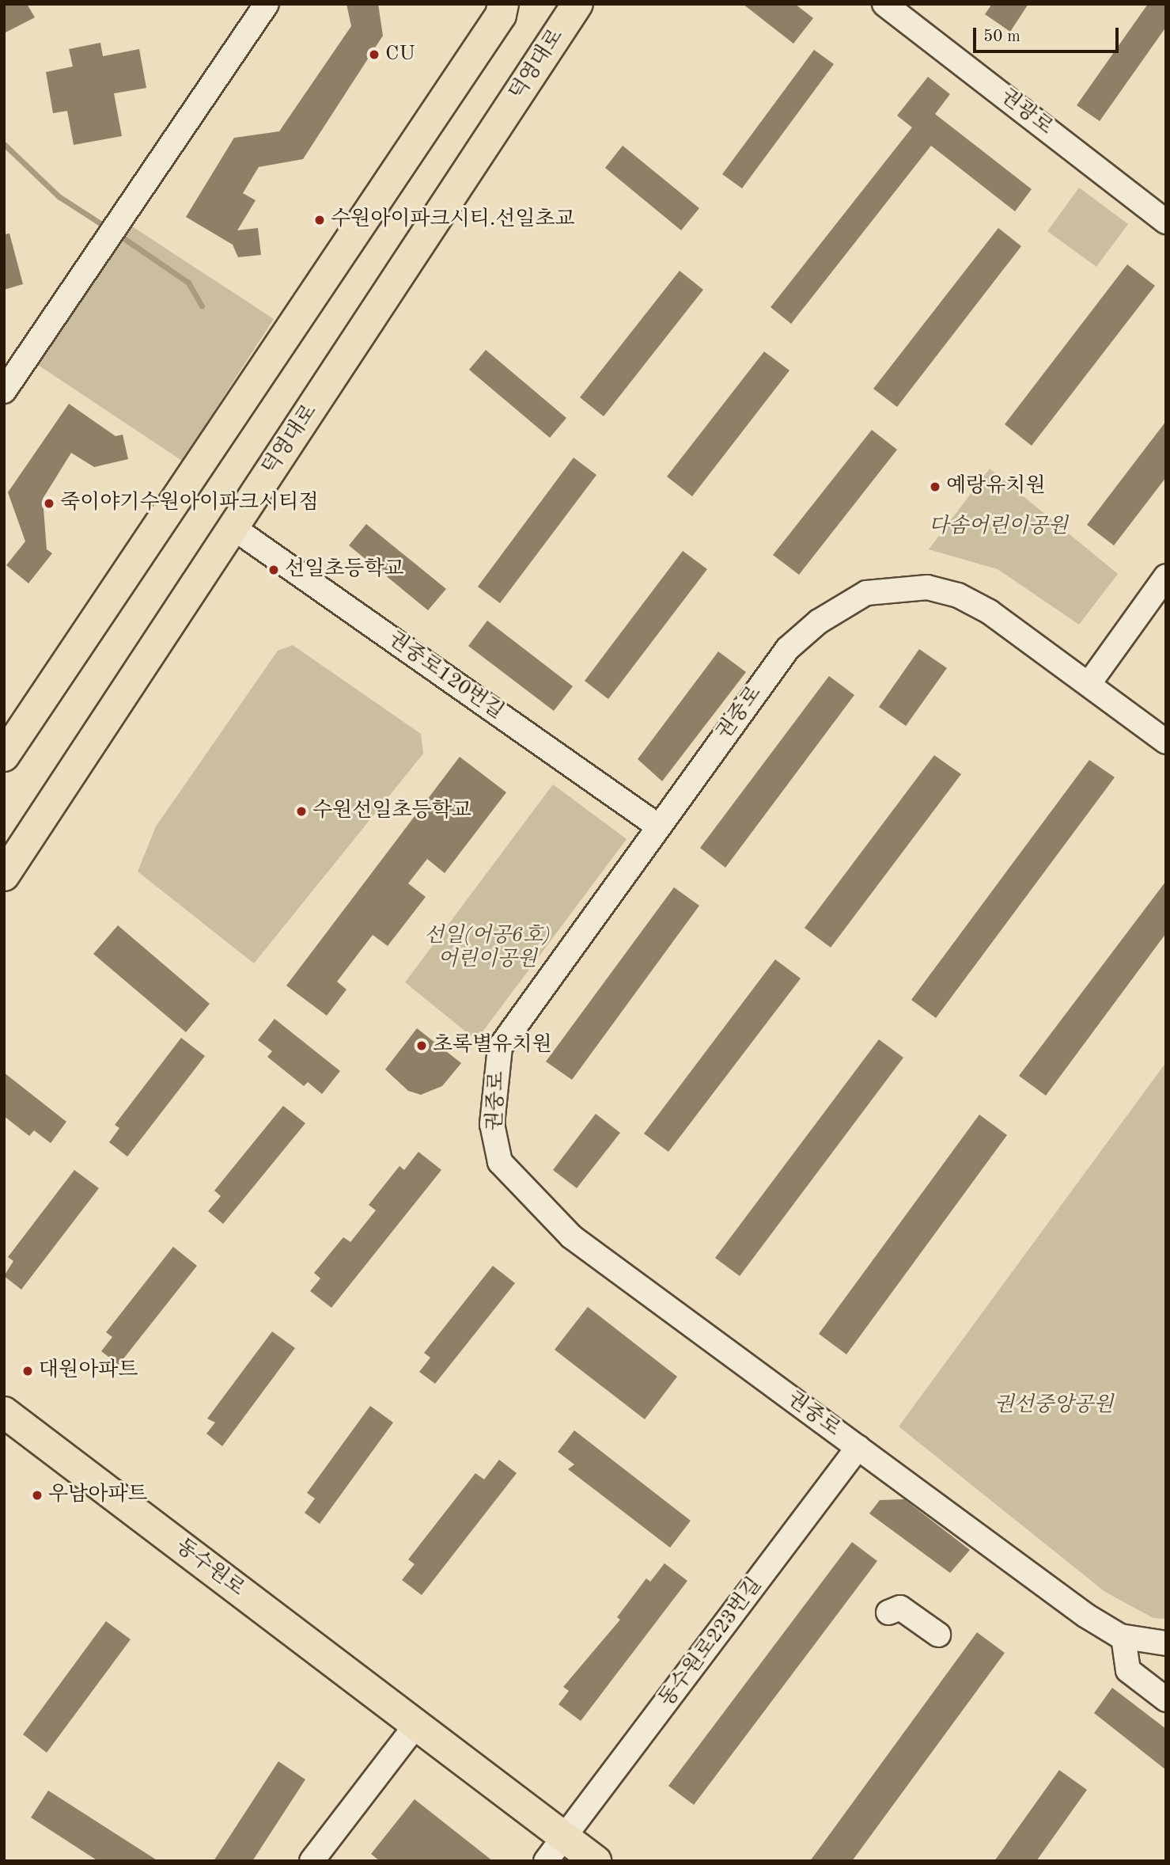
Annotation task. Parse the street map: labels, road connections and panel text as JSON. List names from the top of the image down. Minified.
{"streets":{"main road":["덕영대로","동수원로"],"street":["권광로","권중로120번길","권중로","동수원로223번길"]},"crossings":[["덕영대로","권중로120번길"],["권중로120번길","권중로"],["권중로","동수원로223번길"],["동수원로","동수원로223번길"]],"parks":["다솜어린이공원","선일(어공6호) 어린이공원","권선중앙공원"],"places":["CU","수원아이파크시티.선일초교","예랑유치원","죽이야기수원아이파크시티점","선일초등학교","수원선일초등학교","초록별유치원","대원아파트","우남아파트"],"scale_bar":"50 m"}
